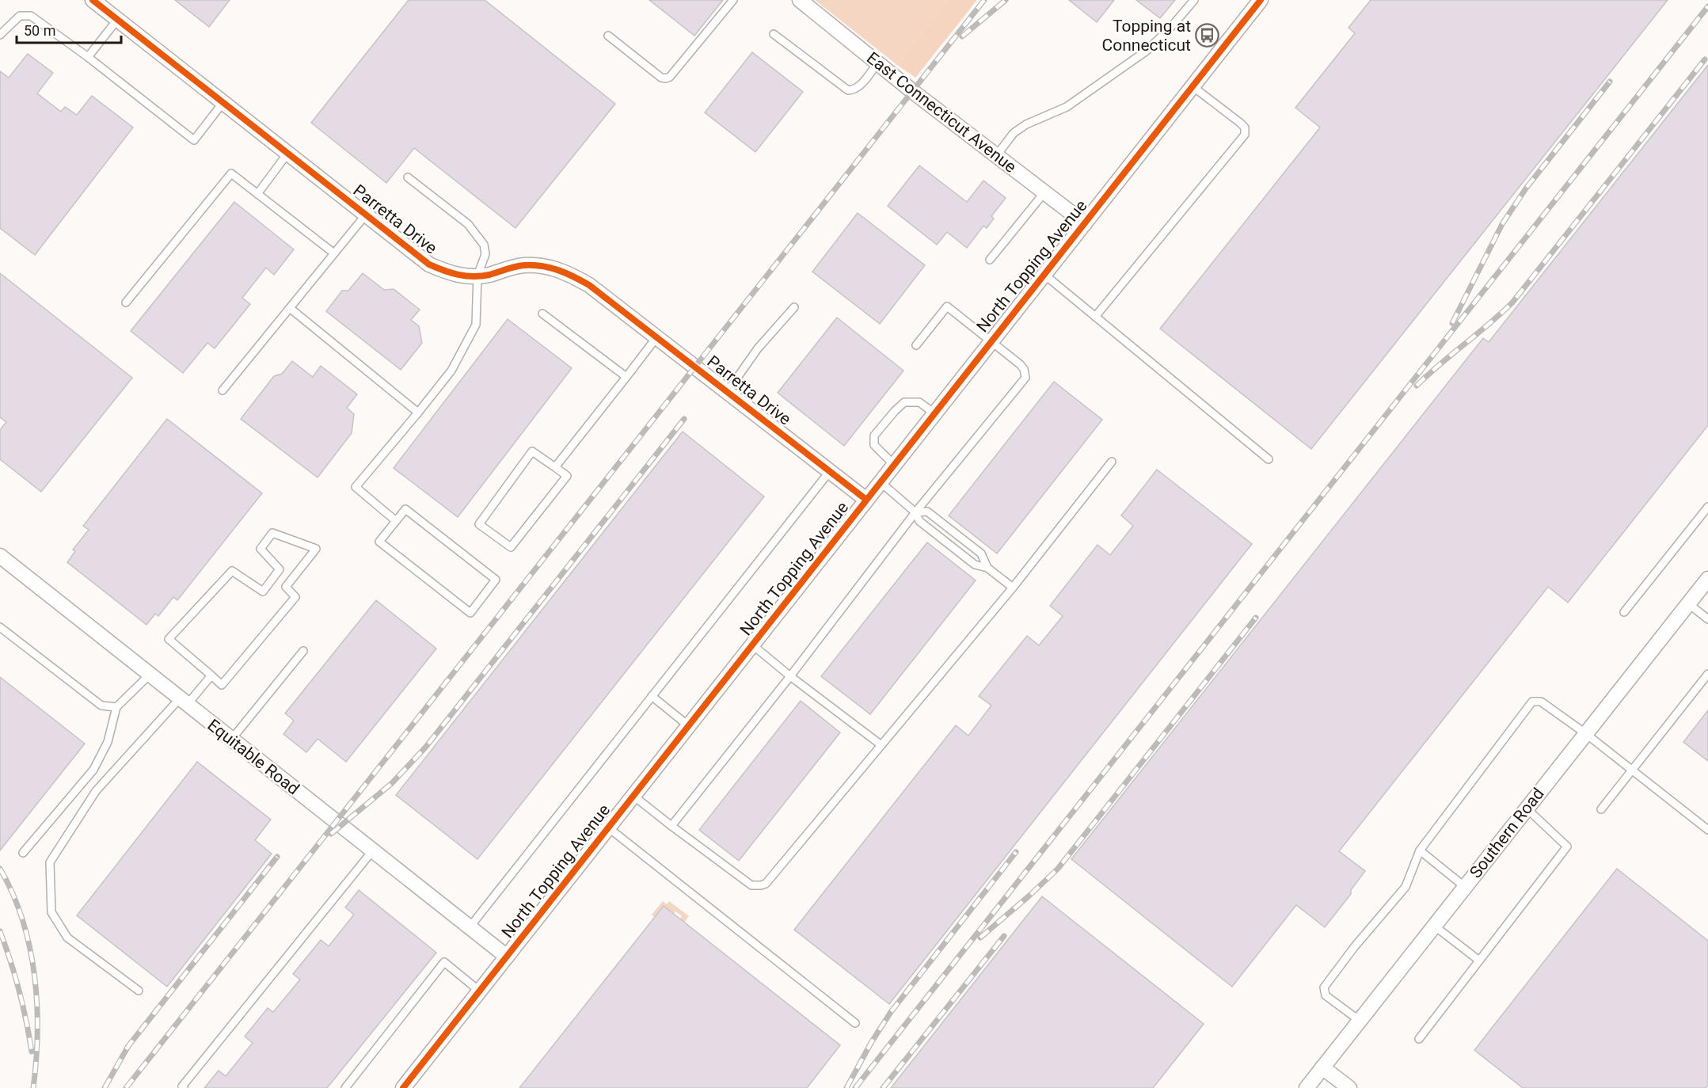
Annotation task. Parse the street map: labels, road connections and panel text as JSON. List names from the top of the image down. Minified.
{"streets":{"street":["East Connecticut Avenue","Parretta Drive","North Topping Avenue","Equitable Road","Southern Road"]},"crossings":[["East Connecticut Avenue","North Topping Avenue"],["Parretta Drive","North Topping Avenue"],["North Topping Avenue","Equitable Road"]],"places":{"bus stop":["Topping at Connecticut"]},"scale_bar":"50 m"}
